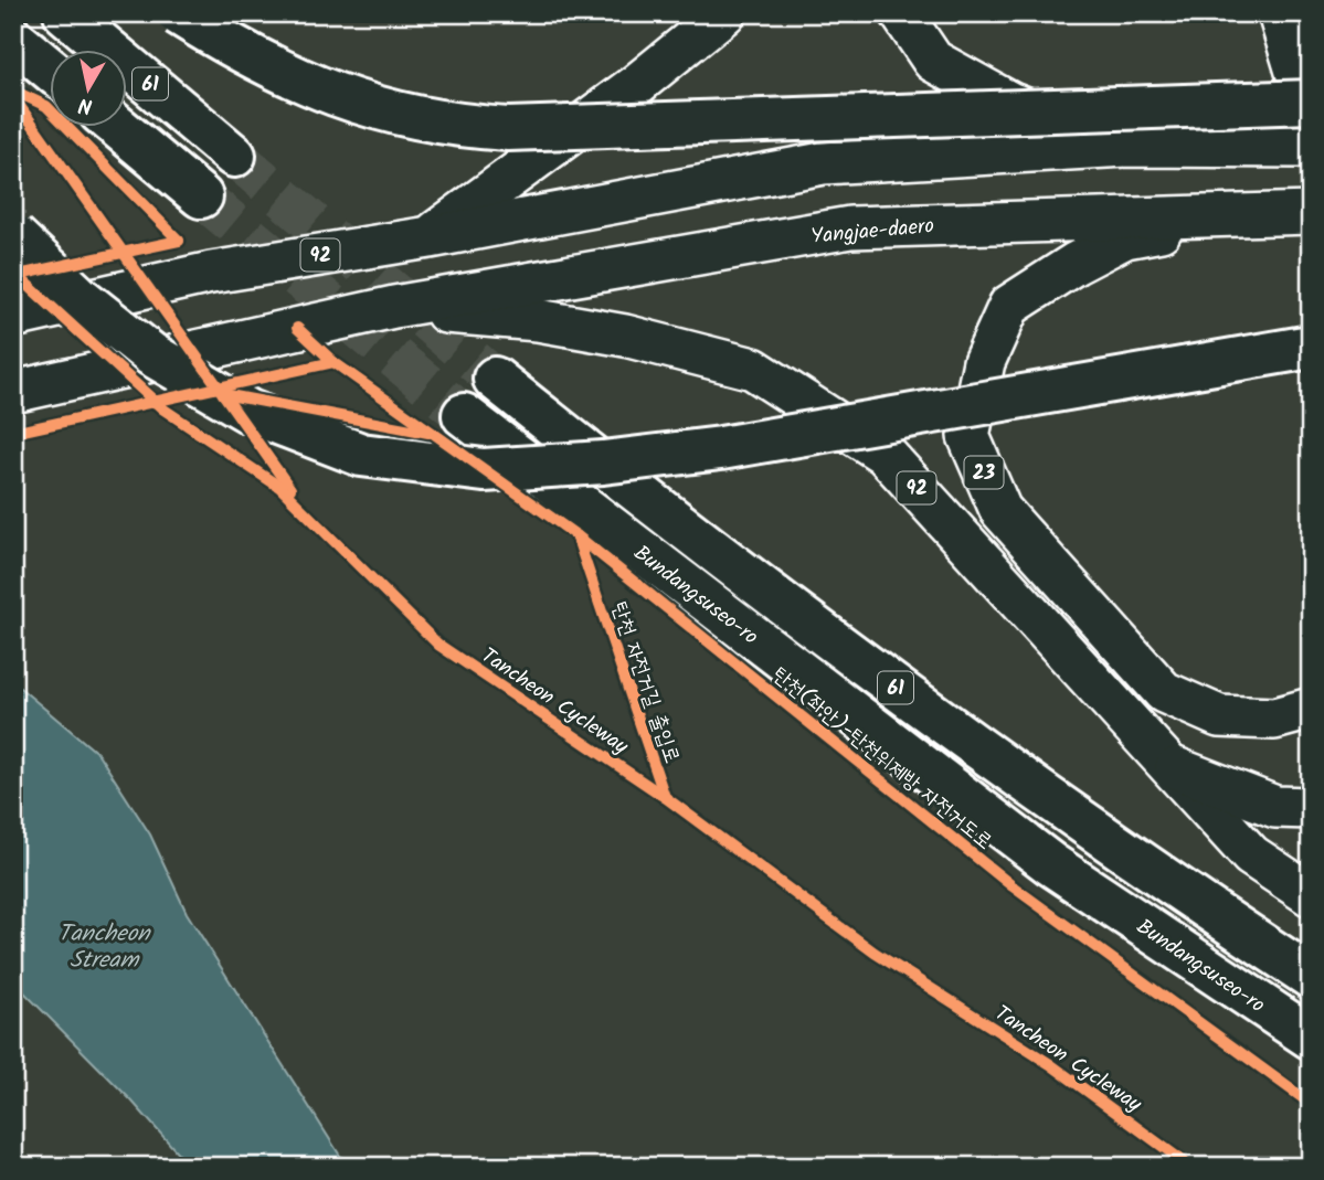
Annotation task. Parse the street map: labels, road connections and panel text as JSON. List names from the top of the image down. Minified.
{"streets":{"highway":["61","Bundangsuseo-ro"],"main road":["Yangjae-daero","92","23"],"cycle path":["탄천 자전거길 출입로","Tancheon Cycleway"]},"crossings":[["Yangjae-daero","92"],["Yangjae-daero","23"]],"water":["Tancheon Stream"],"north":"bottom"}
